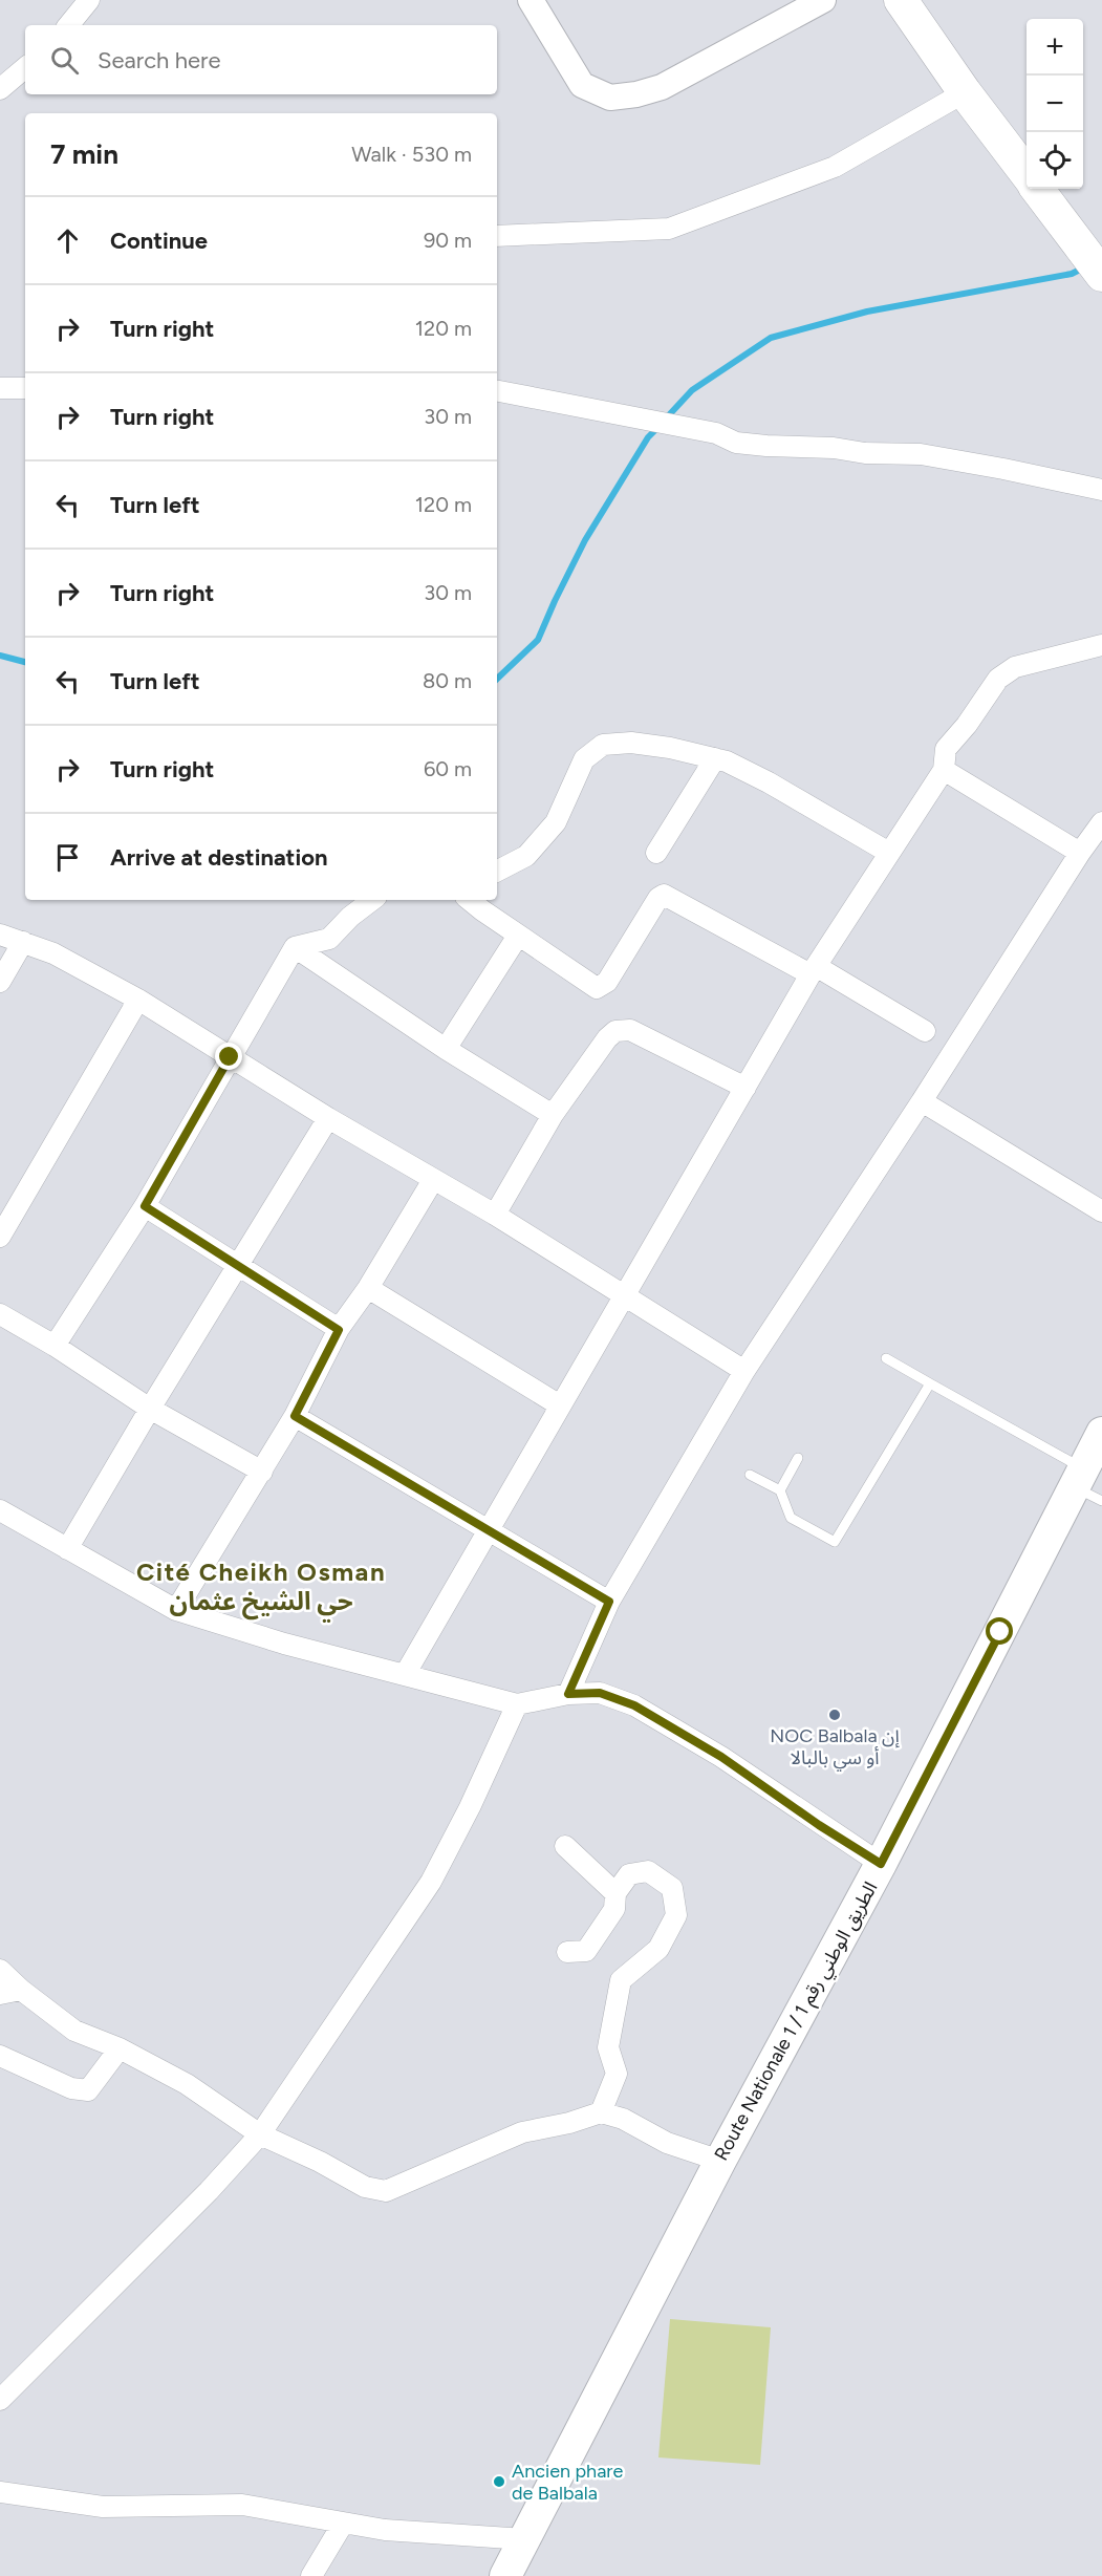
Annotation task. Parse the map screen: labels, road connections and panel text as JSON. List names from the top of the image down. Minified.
{"streets":{"main road":["Route Nationale 1 / الطريق الوطني رقم 1"]},"districts":["Cité Cheikh Osman حي الشيخ عثمان"],"places":["NOC Balbala إن أو سي بالبالا","Ancien phare de Balbala"],"page":{"map_buttons":["+","−"],"search":"Search here","heading":["7 min","Walk · 530 m"],"list":[["Continue","90 m"],["Turn right","120 m"],["Turn right","30 m"],["Turn left","120 m"],["Turn right","30 m"],["Turn left","80 m"],["Turn right","60 m"],"Arrive at destination"]}}
